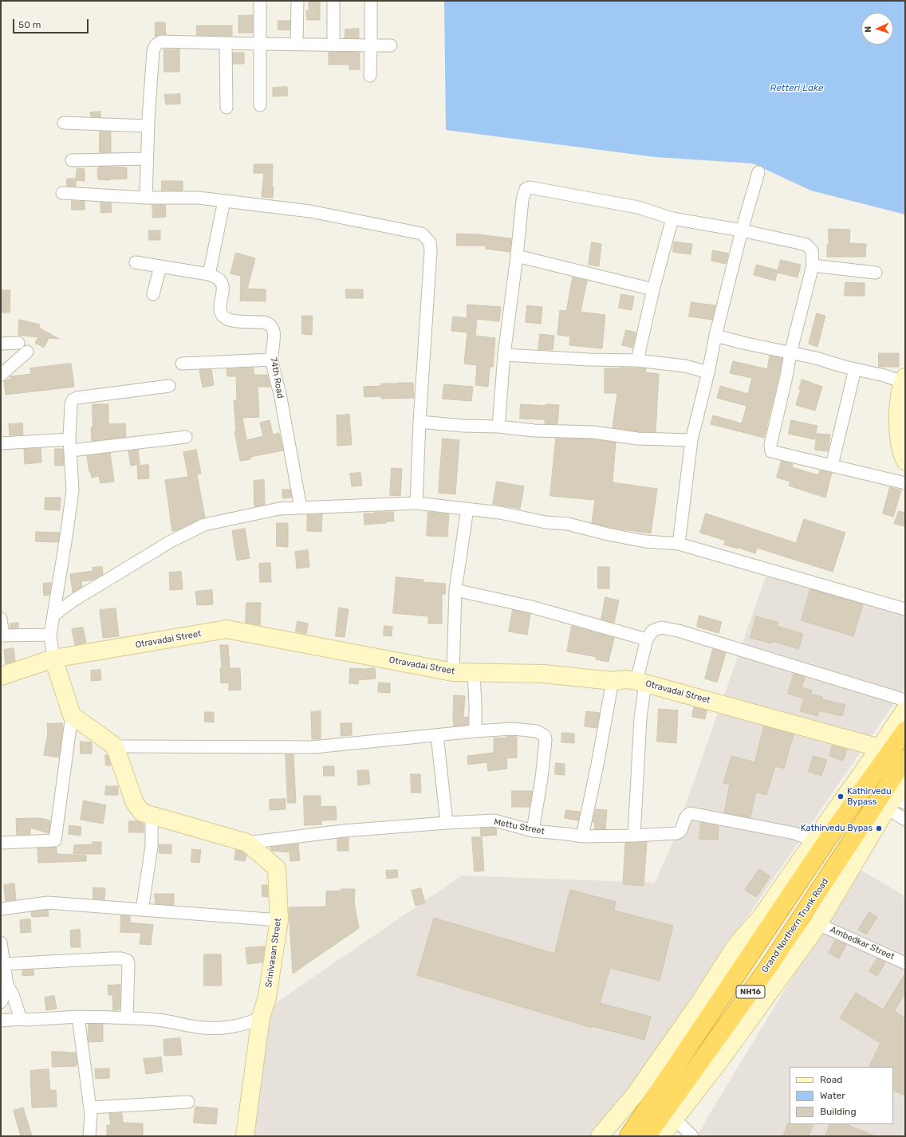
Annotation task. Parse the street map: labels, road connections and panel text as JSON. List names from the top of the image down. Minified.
{"streets":{"highway":["Grand Northern Trunk Road","NH16"],"street":["74th Road","Otravadai Street","Mettu Street","Ambedkar Street","Srinivasan Street"]},"crossings":[["Mettu Street","Srinivasan Street"],["Mettu Street","NH16"]],"water":["Retteri Lake"],"places":["Kathirvedu Bypass","Kathirvedu Bypas"],"legend":["Road","Water","Building"],"scale_bar":"50 m","north":"left"}
